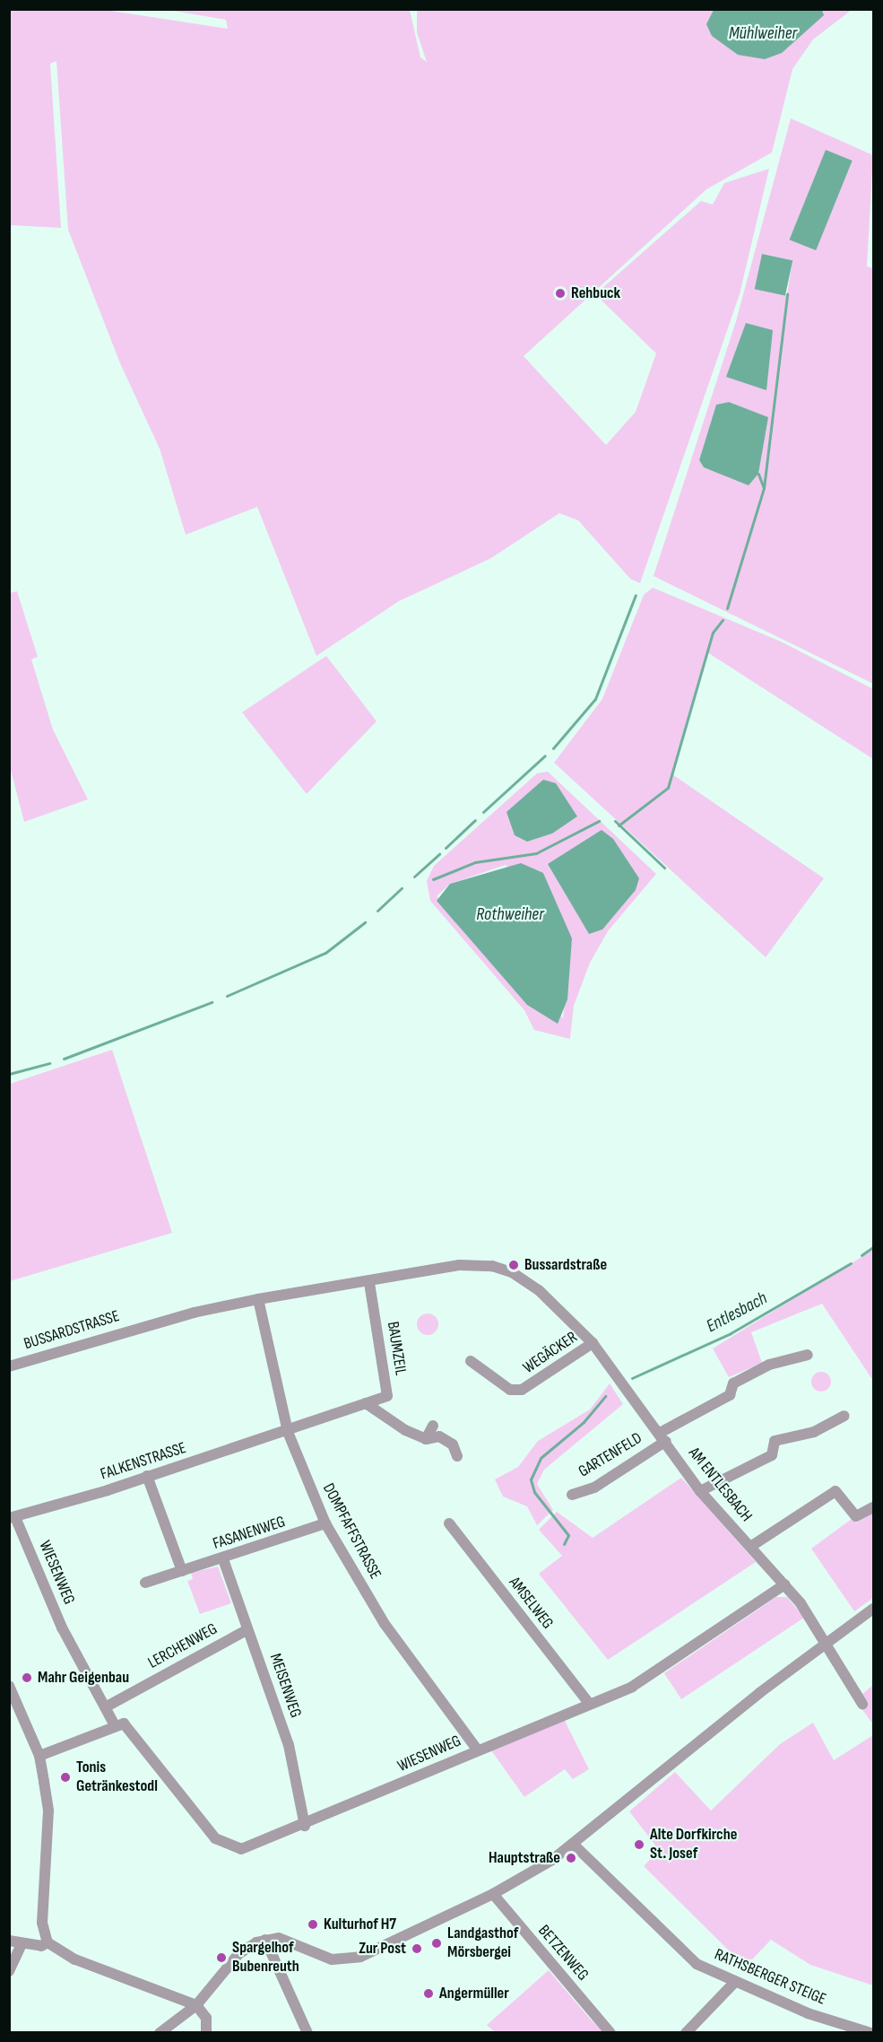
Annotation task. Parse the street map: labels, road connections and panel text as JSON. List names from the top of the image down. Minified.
{"streets":{"street":["BUSSARDSTRASSE","BAUMZEIL","WEGÄCKER","GARTENFELD","FALKENSTRASSE","AM ENTLESBACH","DOMPFAFFSTRASSE","FASANENWEG","WIESENWEG","AMSELWEG","LERCHENWEG","MEISENWEG","BETZENWEG","RATHSBERGER STEIGE"]},"crossings":[["BUSSARDSTRASSE","BAUMZEIL"],["BUSSARDSTRASSE","WEGÄCKER"],["BUSSARDSTRASSE","AM ENTLESBACH"],["BUSSARDSTRASSE","DOMPFAFFSTRASSE"],["BAUMZEIL","FALKENSTRASSE"],["BAUMZEIL","DOMPFAFFSTRASSE"],["WEGÄCKER","AM ENTLESBACH"],["GARTENFELD","AM ENTLESBACH"],["FALKENSTRASSE","DOMPFAFFSTRASSE"],["FALKENSTRASSE","WIESENWEG"],["AM ENTLESBACH","WIESENWEG"],["DOMPFAFFSTRASSE","FASANENWEG"],["DOMPFAFFSTRASSE","WIESENWEG"],["FASANENWEG","MEISENWEG"],["WIESENWEG","AMSELWEG"],["WIESENWEG","LERCHENWEG"],["WIESENWEG","MEISENWEG"],["LERCHENWEG","MEISENWEG"]],"water":["Mühlweiher","Rothweiher","Entlesbach"],"places":["Rehbuck","Bussardstraße","Mahr Geigenbau","Tonis Getränkestodl","Alte Dorfkirche St. Josef","Hauptstraße","Kulturhof H7","Landgasthof Mörsbergei","Zur Post","Spargelhof Bubenreuth","Angermüller"]}
